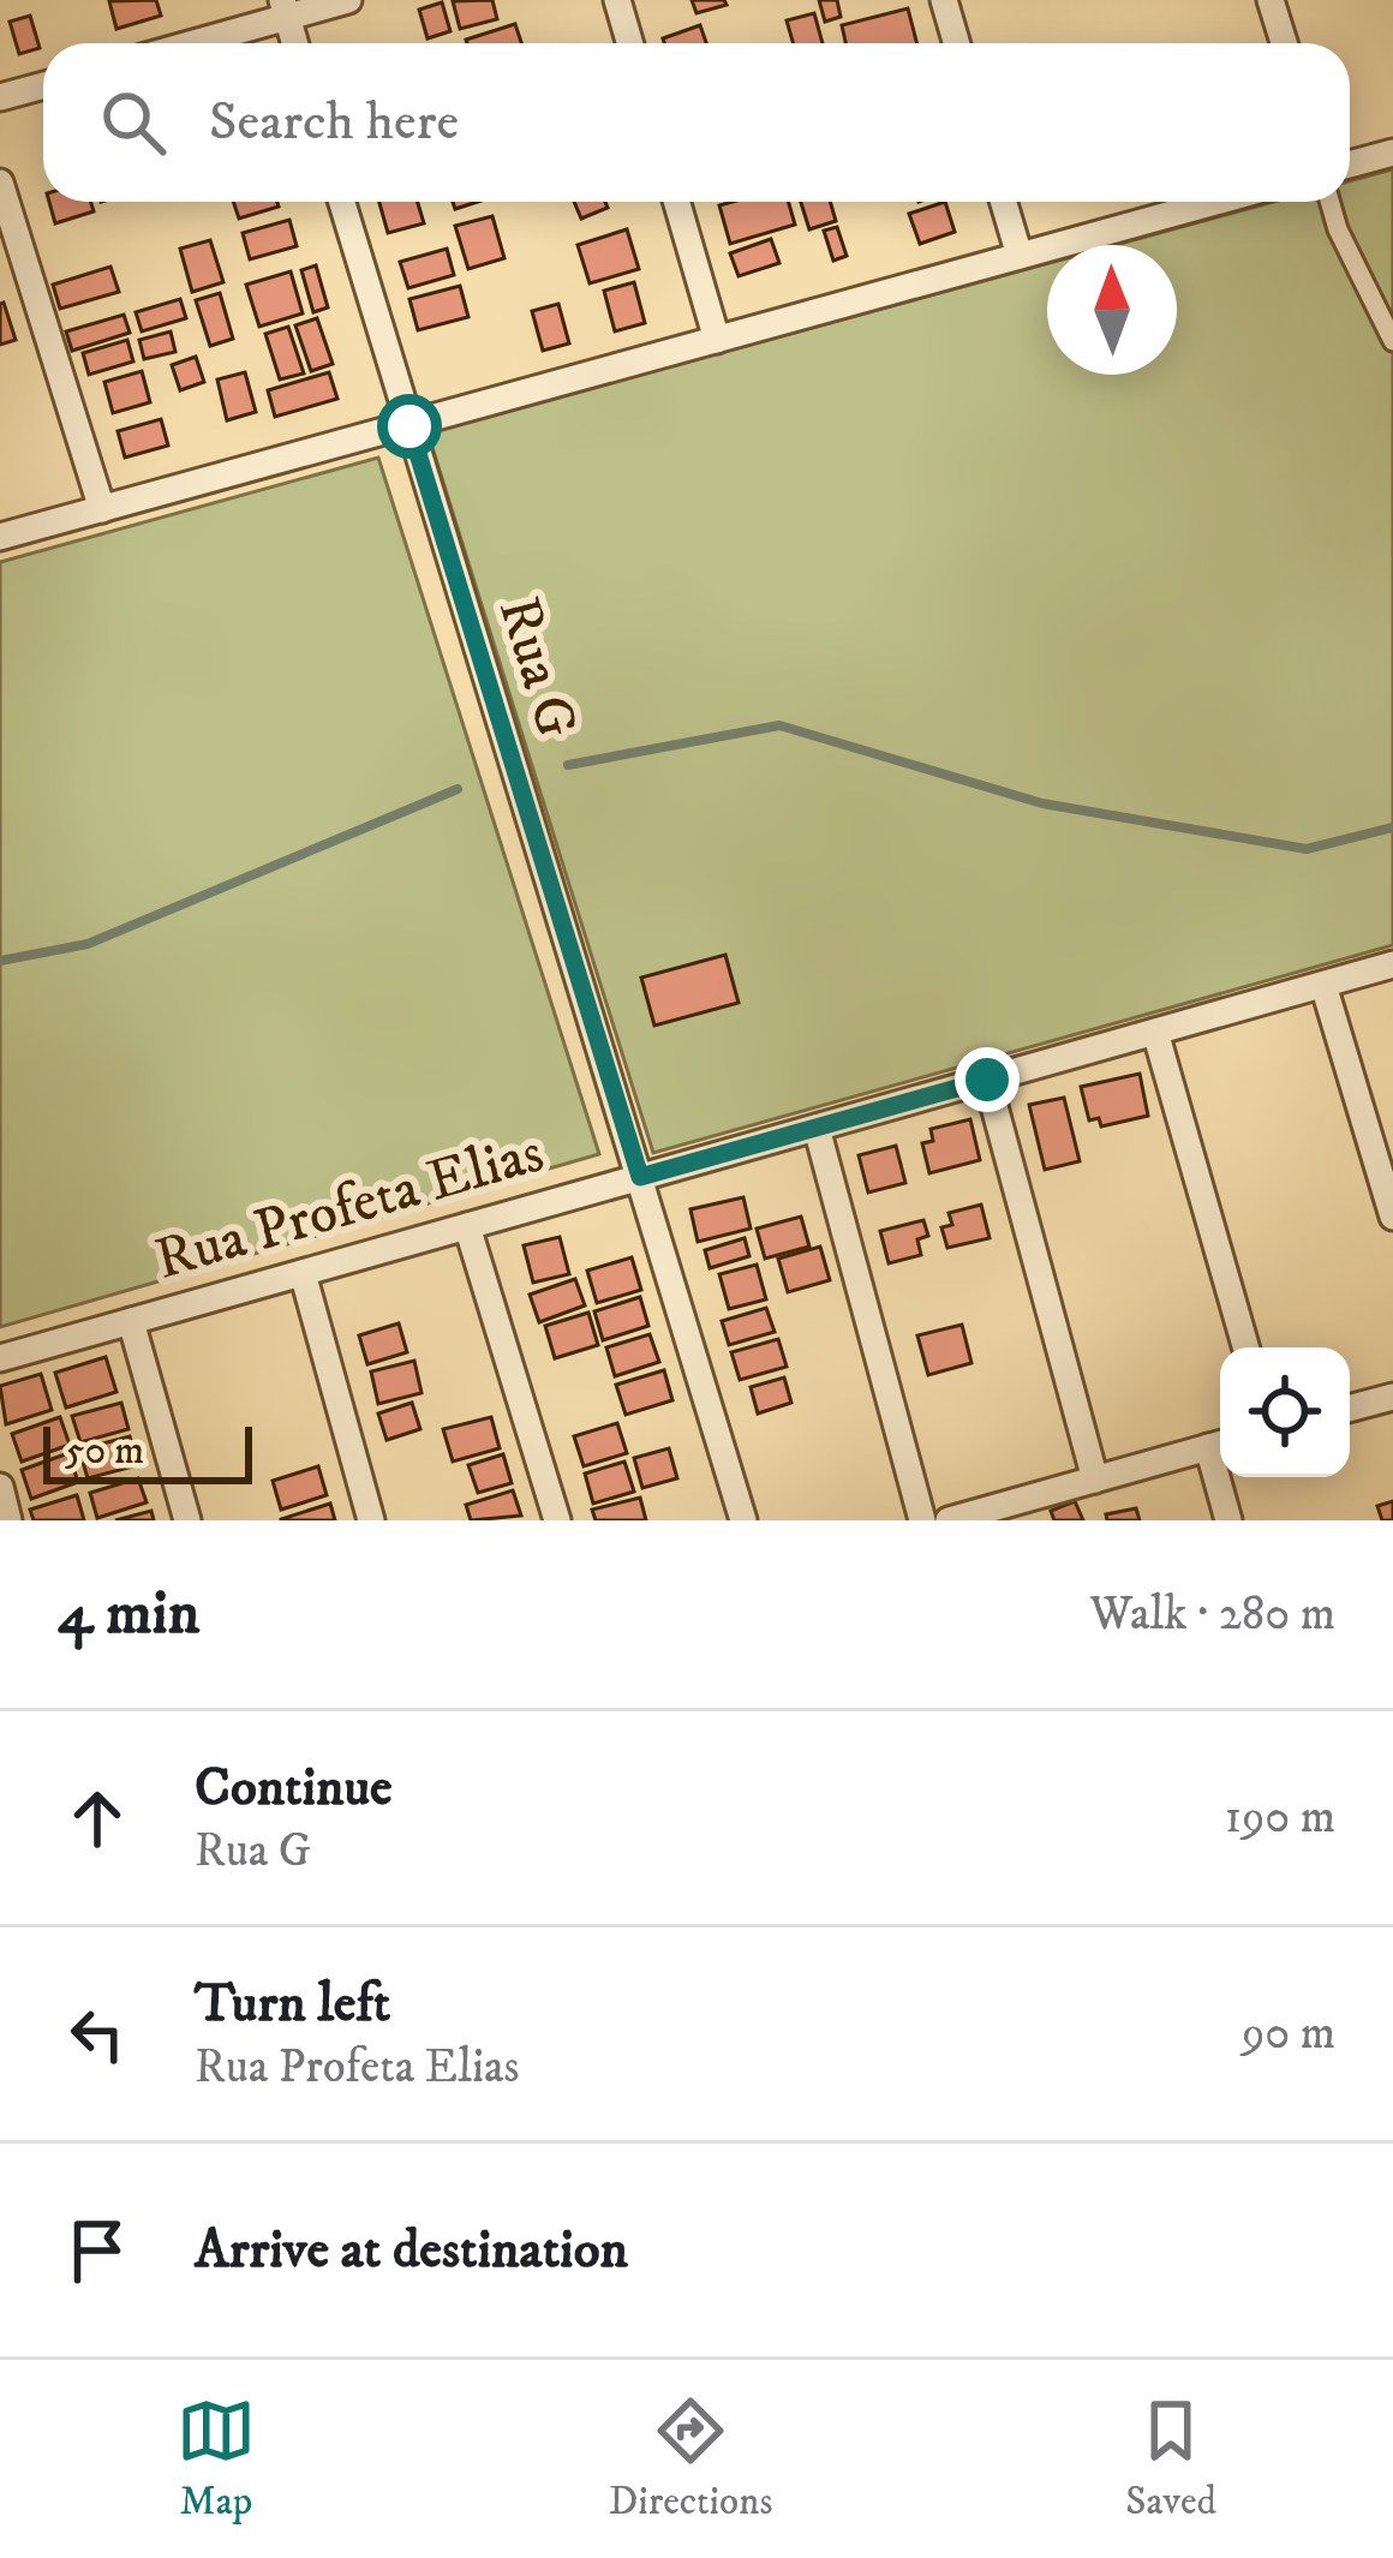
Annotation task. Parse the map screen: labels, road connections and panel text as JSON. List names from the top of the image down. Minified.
{"streets":{"street":["Rua G","Rua Profeta Elias"]},"crossings":[["Rua G","Rua Profeta Elias"]],"scale_bar":"50 m","north":"top","page":{"search":"Search here","scale":"50 m","heading":["4 min","Walk · 280 m"],"list":[["Continue","Rua G","190 m"],["Turn left","Rua Profeta Elias","90 m"],"Arrive at destination"],"nav":["Map","Directions","Saved"]}}
